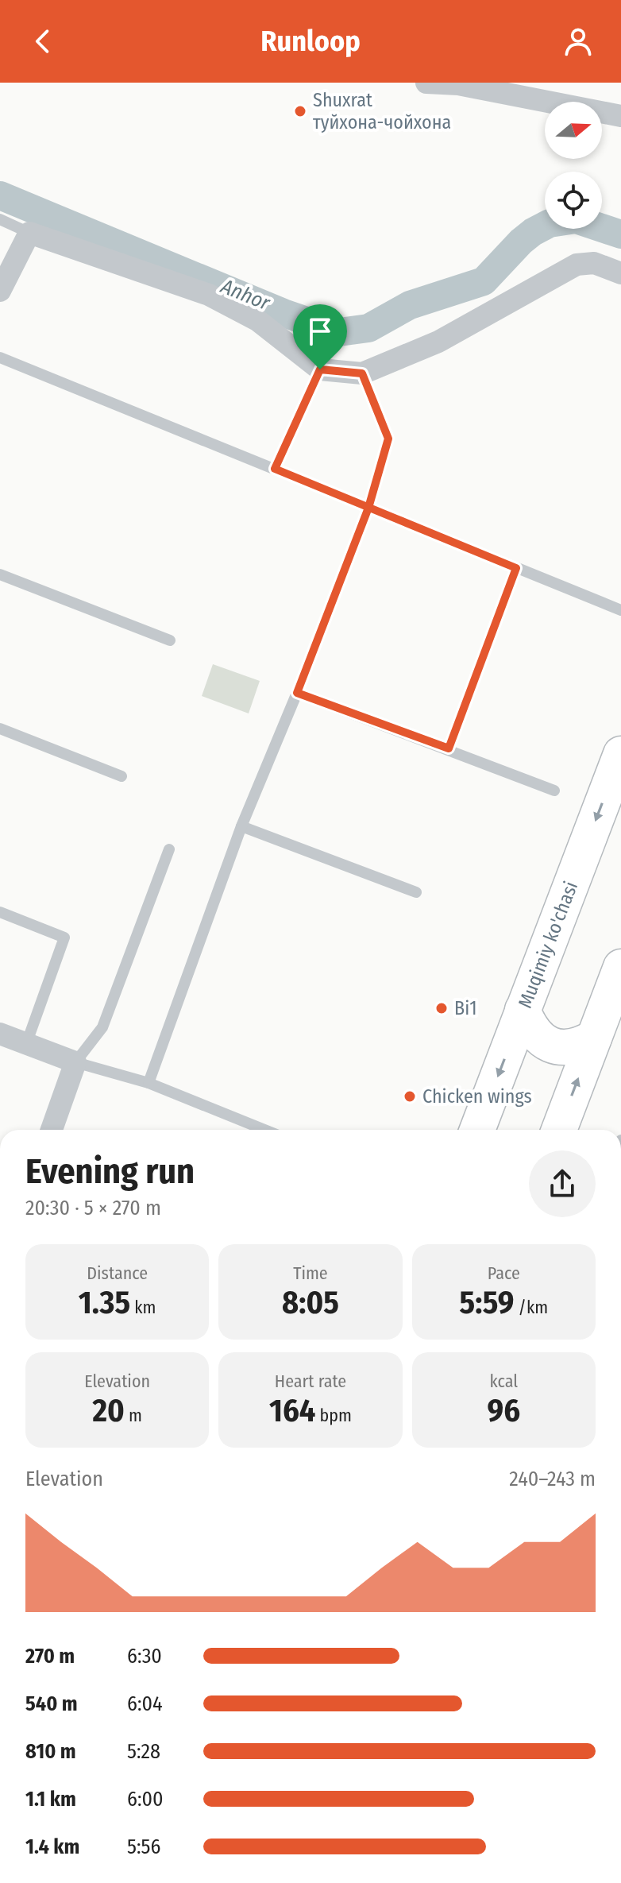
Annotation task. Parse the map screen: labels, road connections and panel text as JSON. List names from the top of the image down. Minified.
{"streets":{"main road":["Muqimiy ko'chasi"]},"water":["Anhor"],"places":["Shuxrat туйхона-чойхона","Bi1","Chicken wings"],"north":"right","page":{"header":"Runloop","heading":["Evening run","20:30 · 5 × 270 m"],"stats":[["Distance","1.35 km"],["Time","8:05"],["Pace","5:59 /km"],["Elevation","20 m"],["Heart rate","164 bpm"],["kcal","96"]],"chart":["Elevation","240–243 m"],"list":[{"name":"270 m","note":"6:30"},{"name":"540 m","note":"6:04"},{"name":"810 m","note":"5:28"},{"name":"1.1 km","note":"6:00"},{"name":"1.4 km","note":"5:56"}]}}
